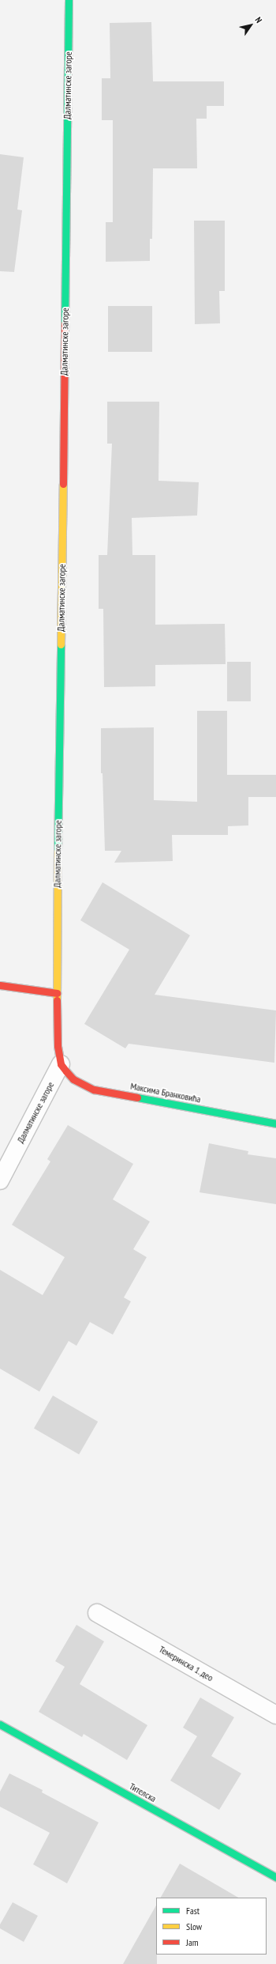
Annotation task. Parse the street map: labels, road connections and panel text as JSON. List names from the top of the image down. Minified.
{"streets":{"street":["Далматинске загоре","Максима Бранковића","Темеринска 1. део","Тителска"]},"crossings":[["Далматинске загоре","Максима Бранковића"]],"legend":["Fast","Slow","Jam"],"north":"top right"}
